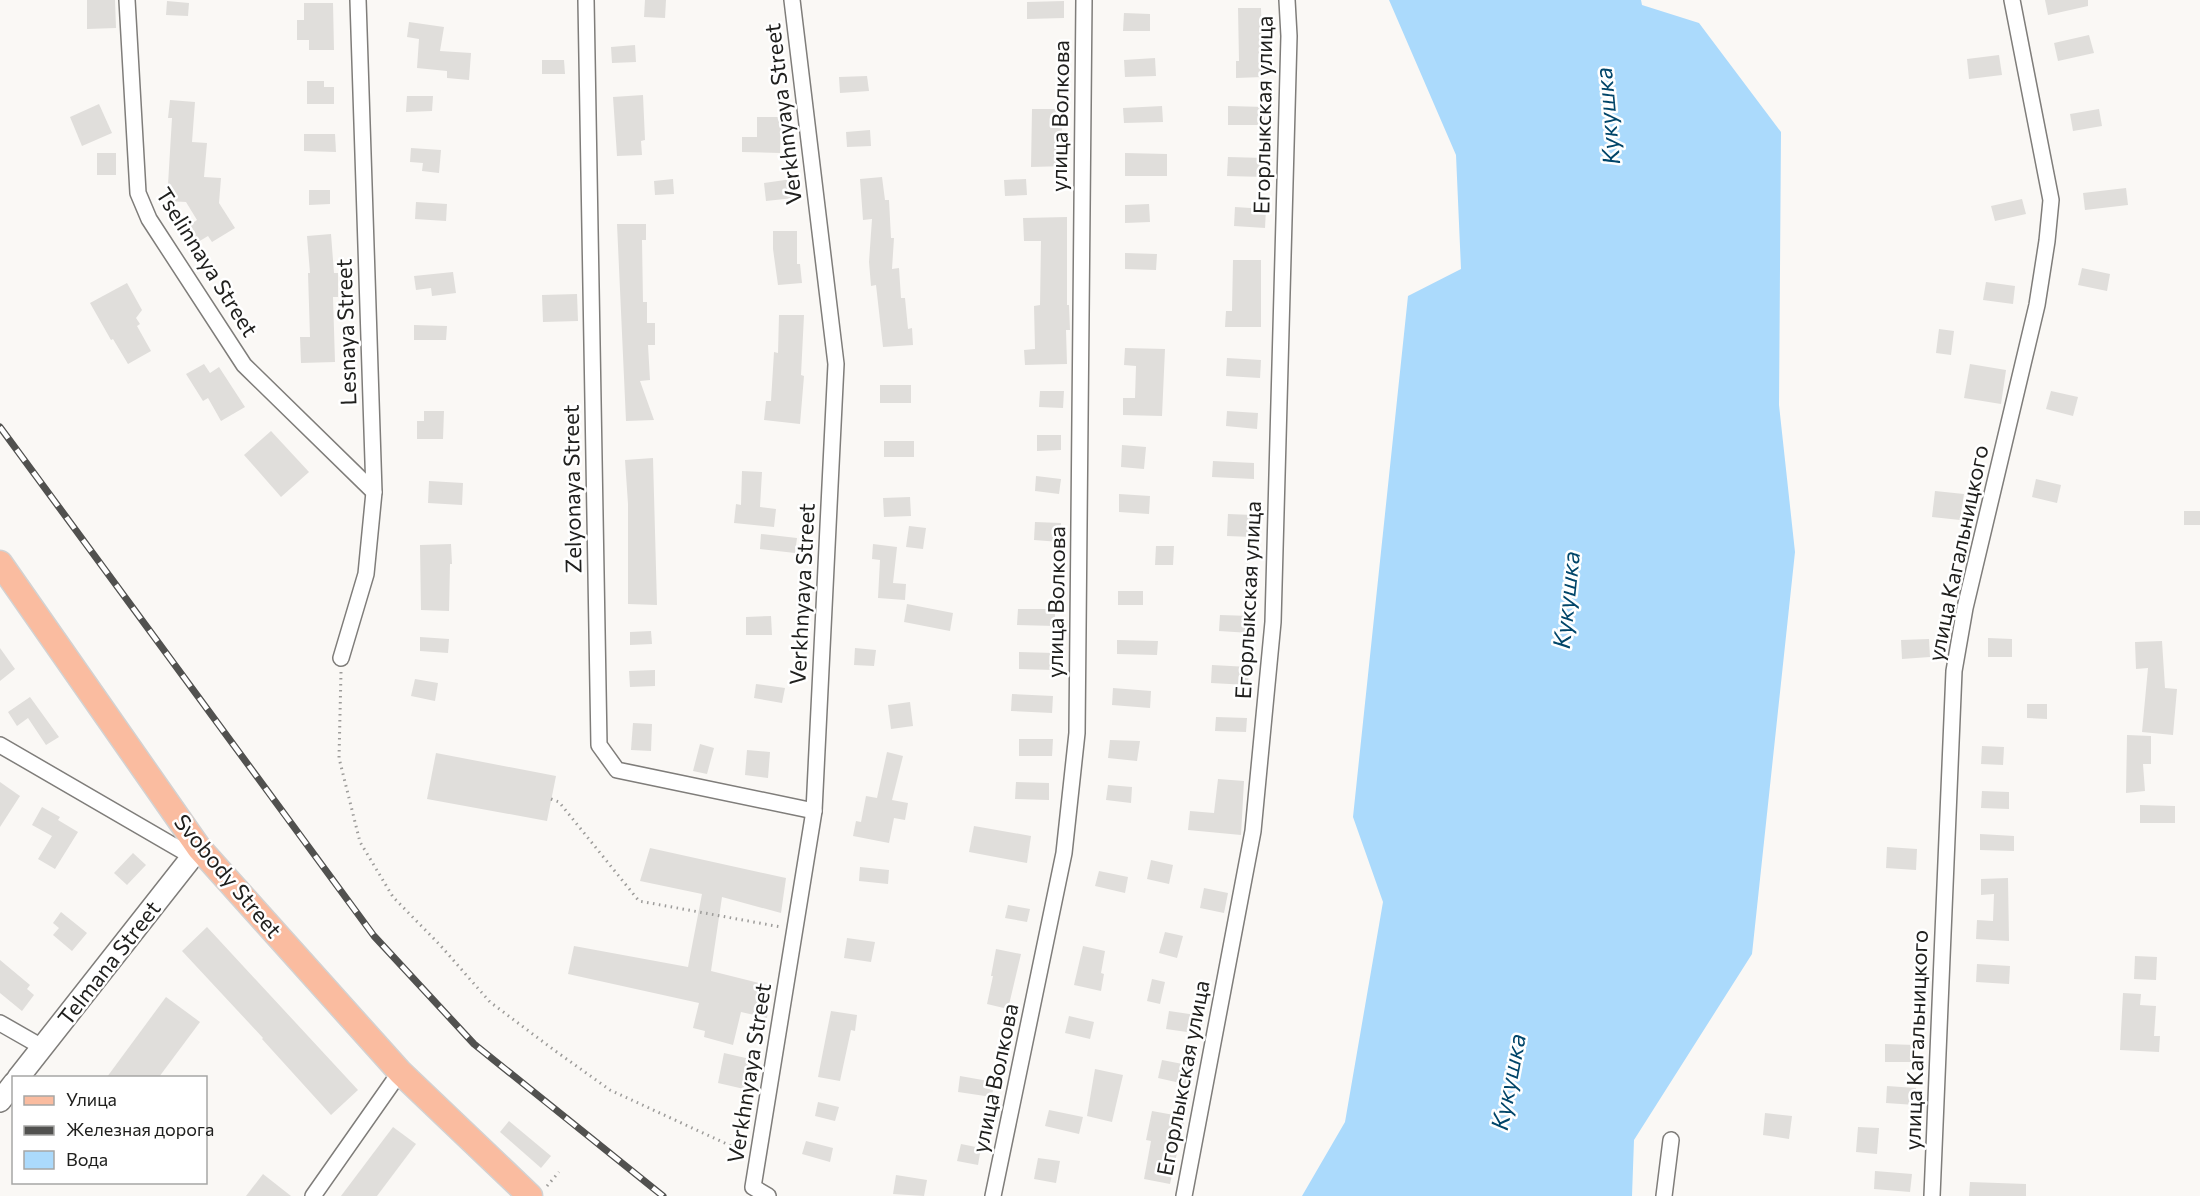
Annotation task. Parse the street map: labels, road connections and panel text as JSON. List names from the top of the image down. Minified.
{"streets":{"main road":["Svobody Street","Telmana Street"],"street":["Verkhnyaya Street","Егорлыкская улица","улица Волкова","Tselinnaya Street","Lesnaya Street","Zelyonaya Street","улица Кагальницкого"]},"crossings":[["Verkhnyaya Street","Zelyonaya Street"],["Tselinnaya Street","Lesnaya Street"],["Svobody Street","Telmana Street"]],"water":["Кукушка"],"legend":["Улица","Железная дорога","Вода"]}
